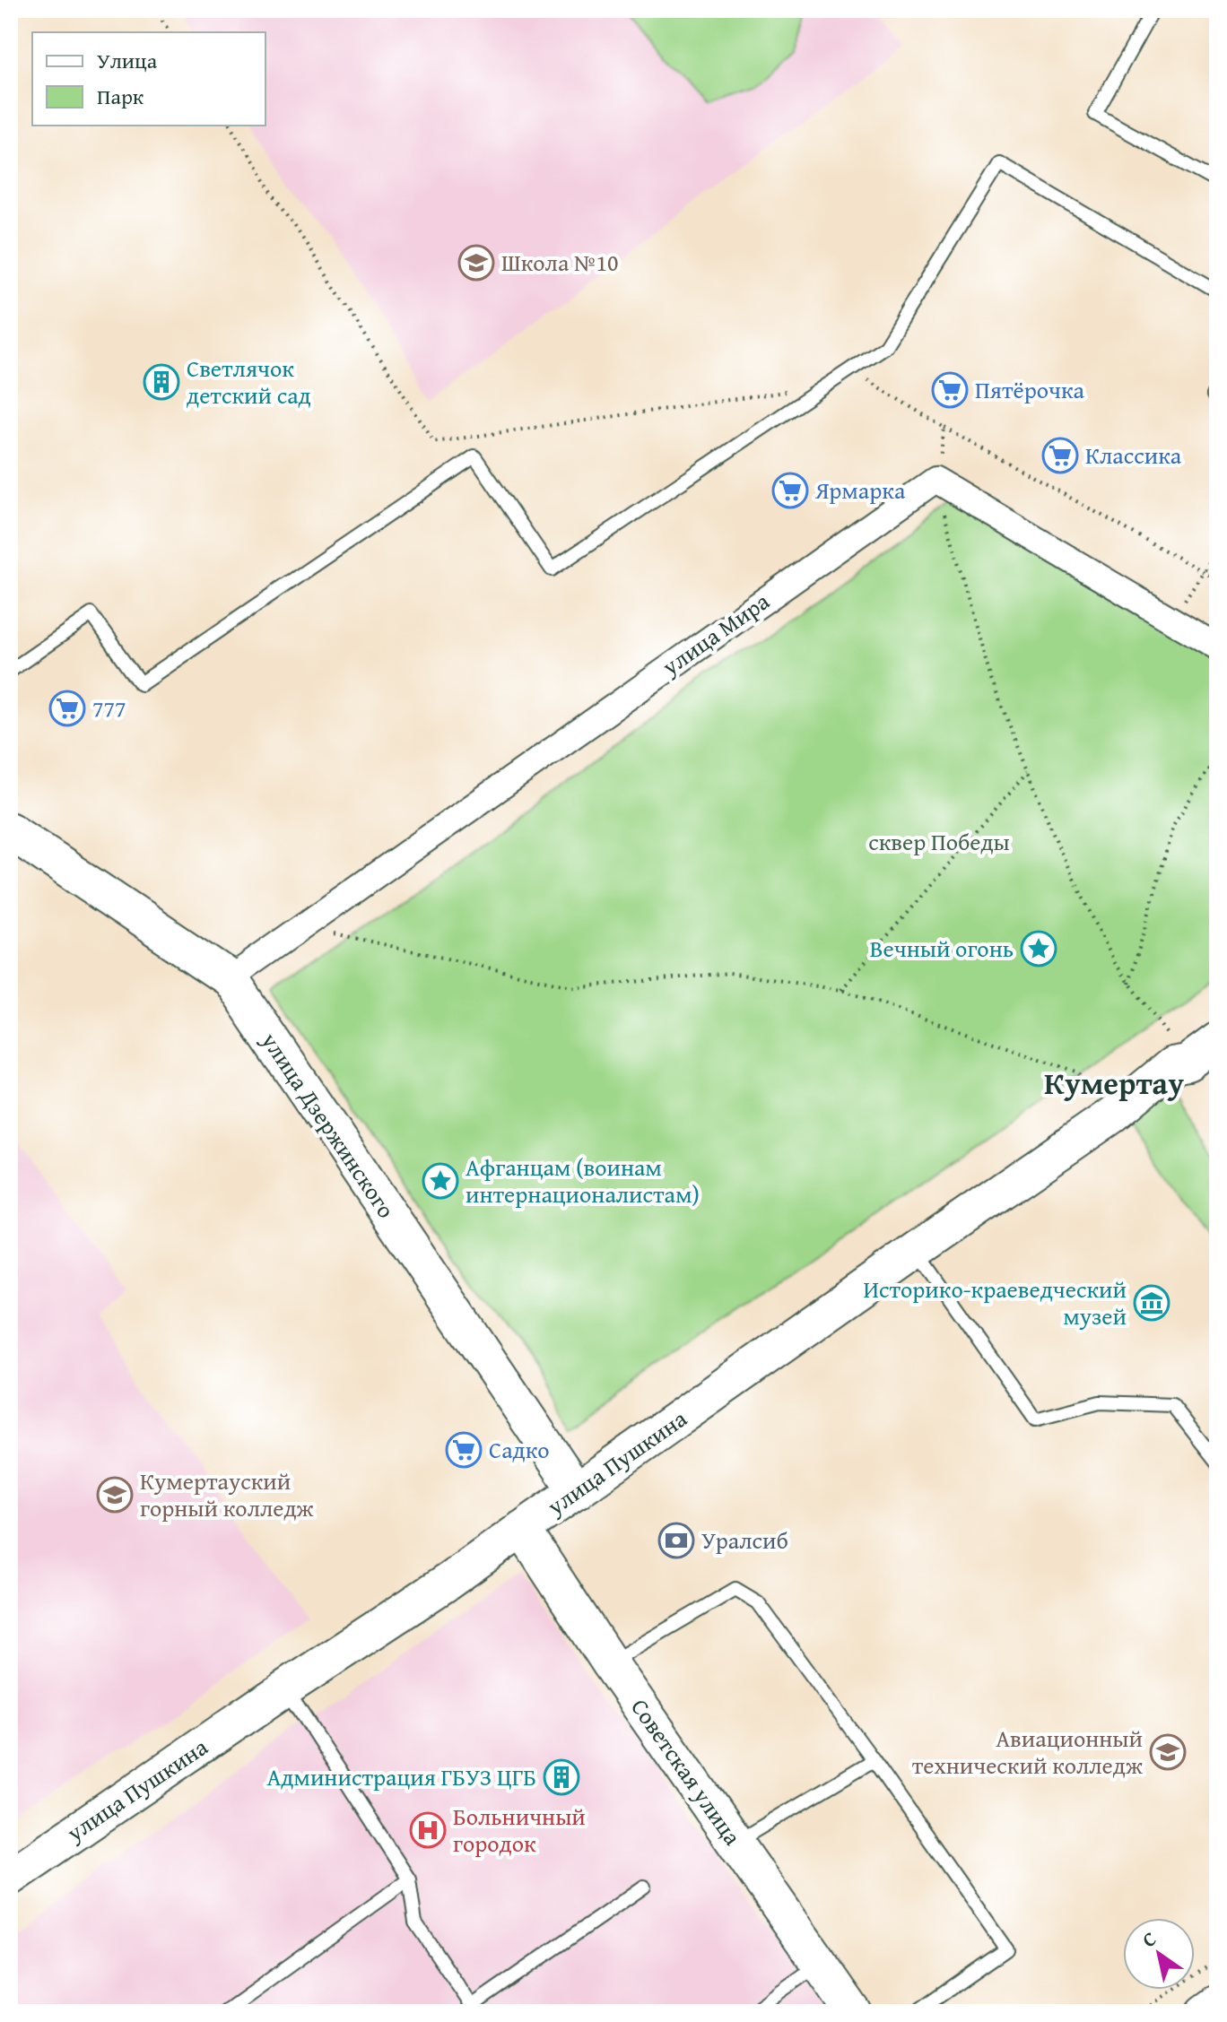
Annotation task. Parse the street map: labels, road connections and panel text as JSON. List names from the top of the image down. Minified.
{"streets":{"street":["улица Мира","улица Дзержинского","улица Пушкина","Советская улица"]},"crossings":[["улица Мира","улица Дзержинского"],["улица Дзержинского","улица Пушкина"],["улица Пушкина","Советская улица"]],"districts":["Кумертау"],"parks":["сквер Победы"],"places":{"school or university":["Школа №10","Кумертауский горный колледж","Авиационный технический колледж"],"building":["Светлячок детский сад","Администрация ГБУЗ ЦГБ"],"supermarket":["Пятёрочка","Классика","Ярмарка","777","Садко"],"place":["Вечный огонь","Афганцам (воинам интернационалистам)"],"museum":["Историко-краеведческий музей"],"bank":["Уралсиб"],"hospital":["Больничный городок"]},"legend":["Улица","Парк"],"north":"top left"}
